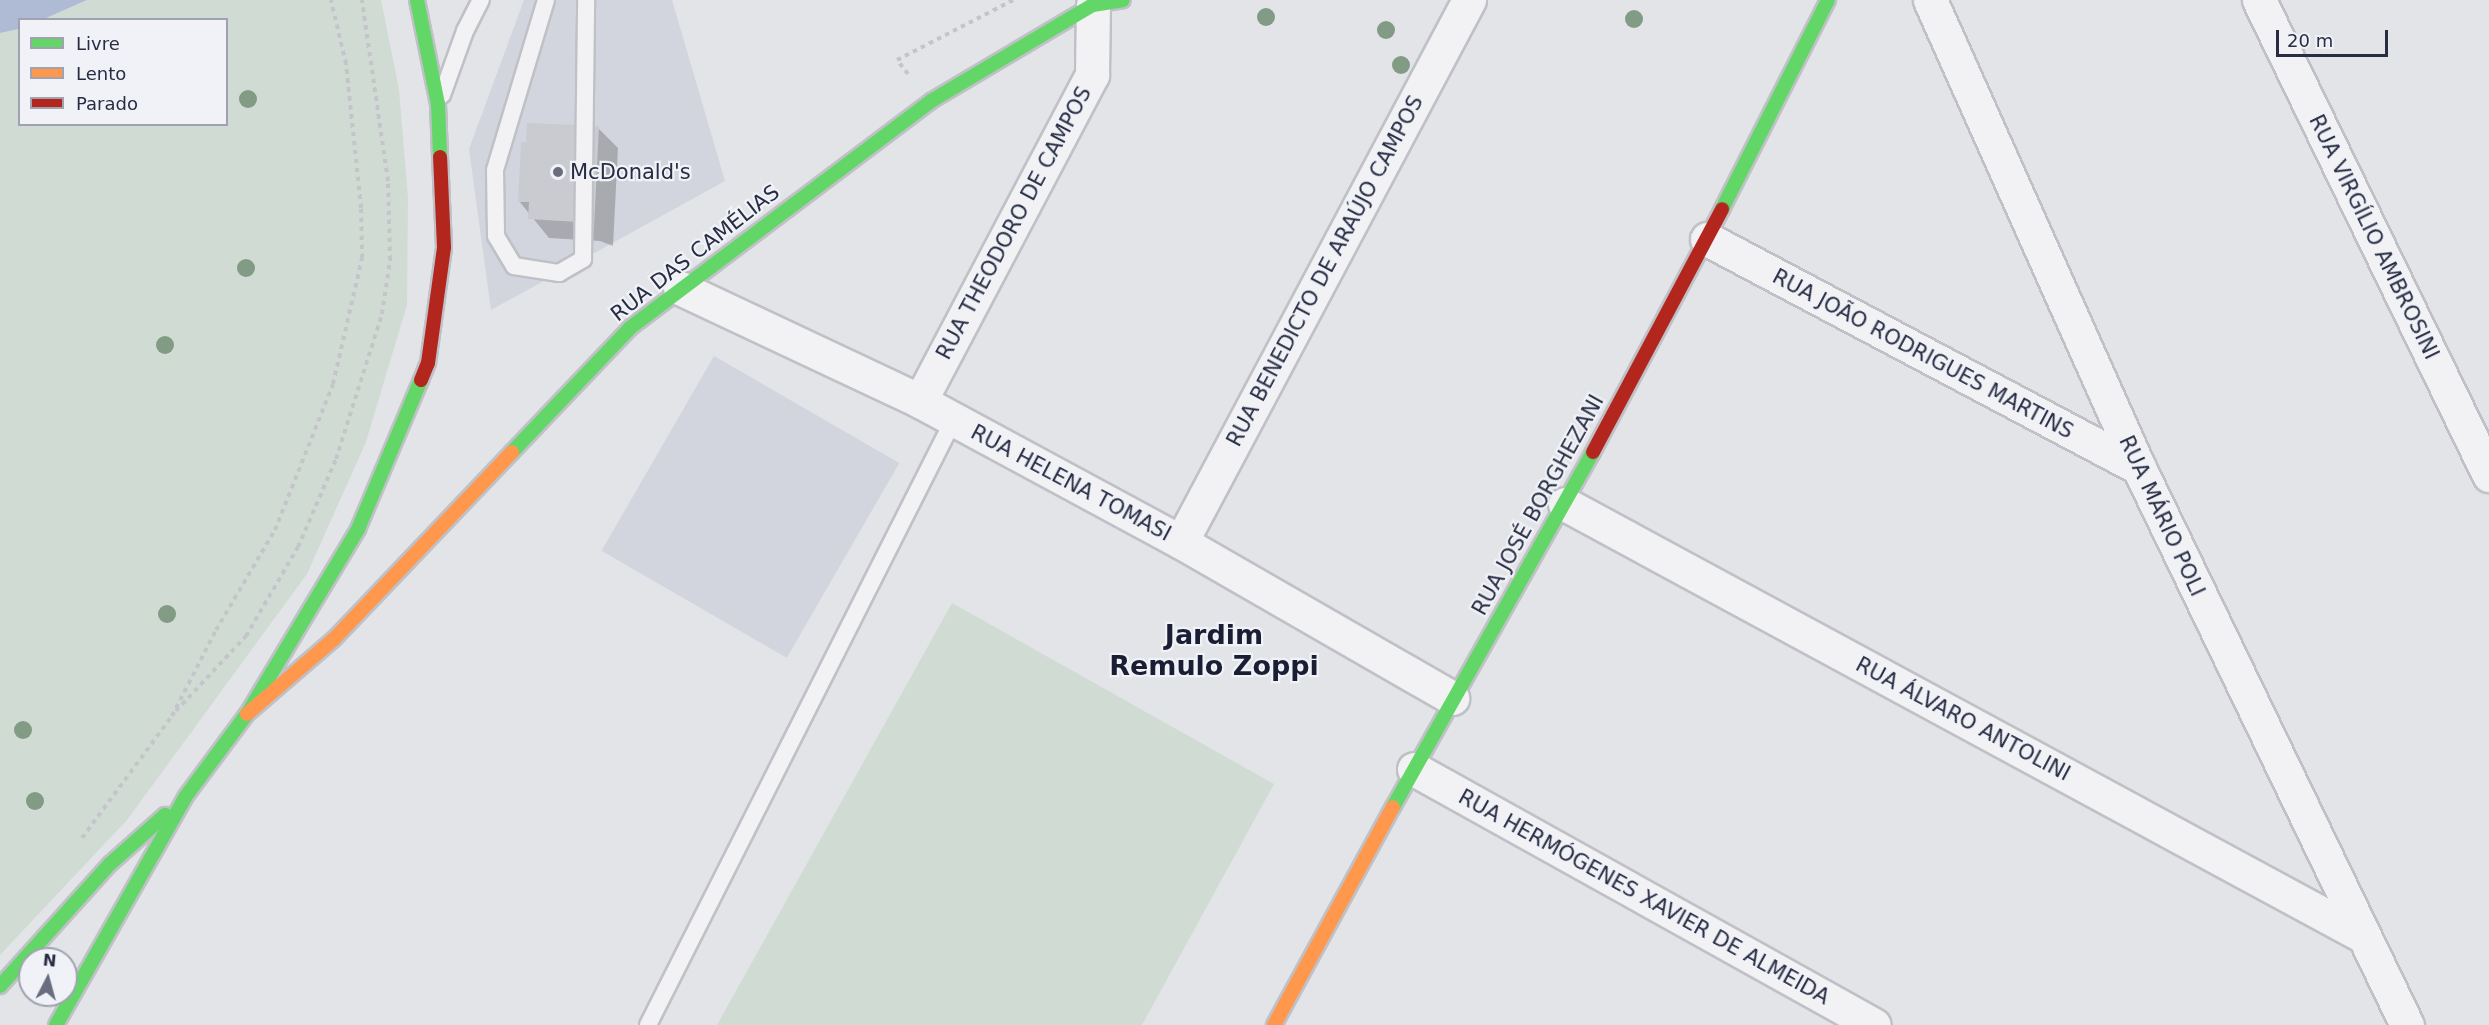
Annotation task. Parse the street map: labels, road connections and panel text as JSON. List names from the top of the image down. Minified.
{"streets":{"main road":["RUA DAS CAMÉLIAS","RUA JOSÉ BORGHEZANI"],"street":["RUA THEODORO DE CAMPOS","RUA VIRGÍLIO AMBROSINI","RUA BENEDICTO DE ARAÚJO CAMPOS","RUA JOÃO RODRIGUES MARTINS","RUA HELENA TOMASI","RUA MÁRIO POLI","RUA ÁLVARO ANTOLINI","RUA HERMÓGENES XAVIER DE ALMEIDA"]},"crossings":[["RUA THEODORO DE CAMPOS","RUA DAS CAMÉLIAS"],["RUA THEODORO DE CAMPOS","RUA HELENA TOMASI"],["RUA DAS CAMÉLIAS","RUA HELENA TOMASI"],["RUA BENEDICTO DE ARAÚJO CAMPOS","RUA HELENA TOMASI"],["RUA JOÃO RODRIGUES MARTINS","RUA JOSÉ BORGHEZANI"],["RUA JOÃO RODRIGUES MARTINS","RUA MÁRIO POLI"],["RUA HELENA TOMASI","RUA JOSÉ BORGHEZANI"],["RUA JOSÉ BORGHEZANI","RUA ÁLVARO ANTOLINI"],["RUA JOSÉ BORGHEZANI","RUA HERMÓGENES XAVIER DE ALMEIDA"],["RUA MÁRIO POLI","RUA ÁLVARO ANTOLINI"]],"districts":["Jardim Remulo Zoppi"],"places":["McDonald's"],"legend":["Livre","Lento","Parado"],"scale_bar":"20 m","north":"top"}
